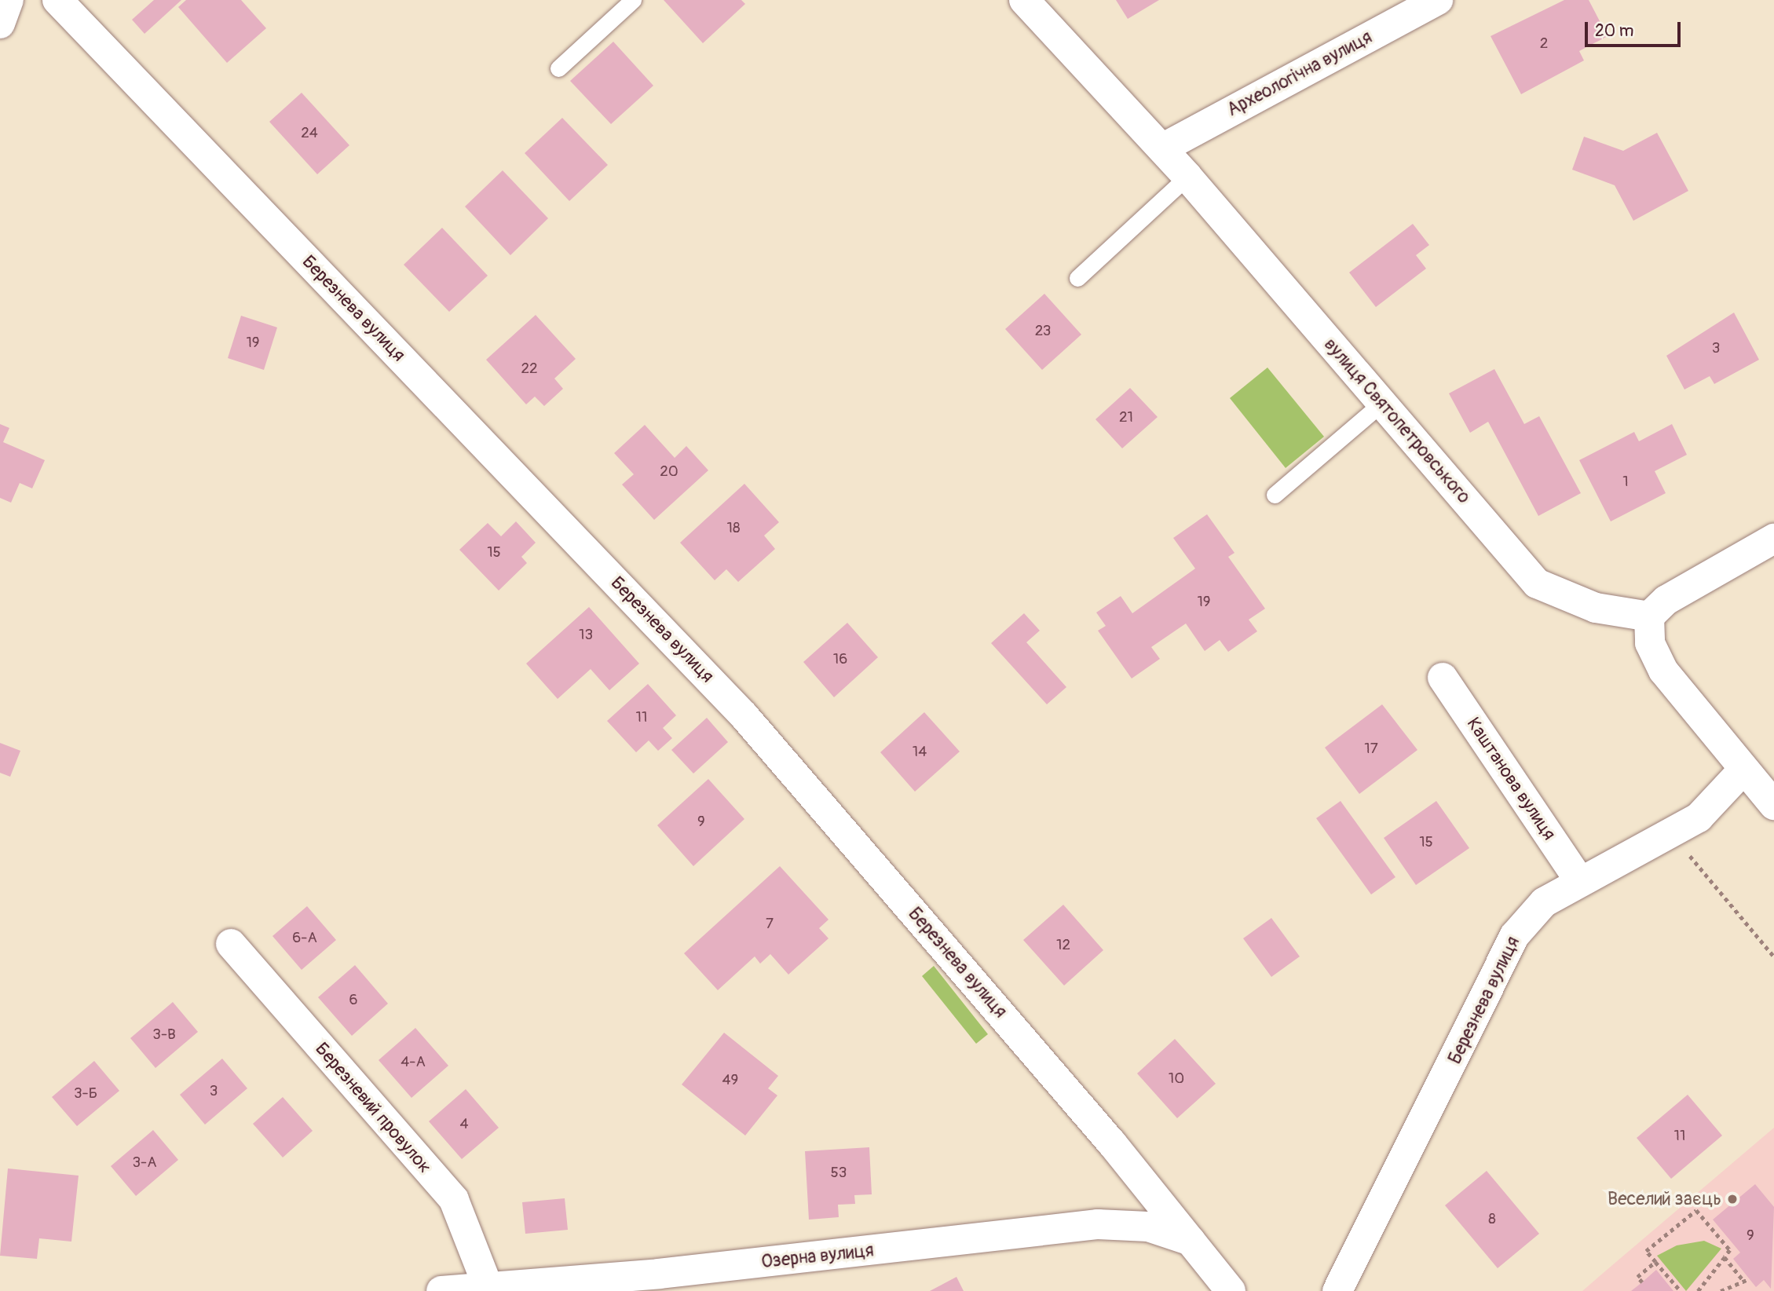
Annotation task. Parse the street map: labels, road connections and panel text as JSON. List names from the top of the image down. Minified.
{"streets":{"street":["Археологічна вулиця","Березнева вулиця","вулиця Святопетровського","Каштанова вулиця","Березневий провулок","Озерна вулиця"]},"crossings":[["Археологічна вулиця","вулиця Святопетровського"],["Березнева вулиця","Каштанова вулиця"],["Березнева вулиця","Озерна вулиця"],["Березневий провулок","Озерна вулиця"]],"places":["Веселий заєць"],"house_numbers":["2","24","23","19","3","22","21","20","1","18","15","19","13","16","11","17","14","9","15","7","6-А","12","6","3-В","4-А","10","49","3","3-Б","4","11","3-А","53","8","9"],"scale_bar":"20 m"}
